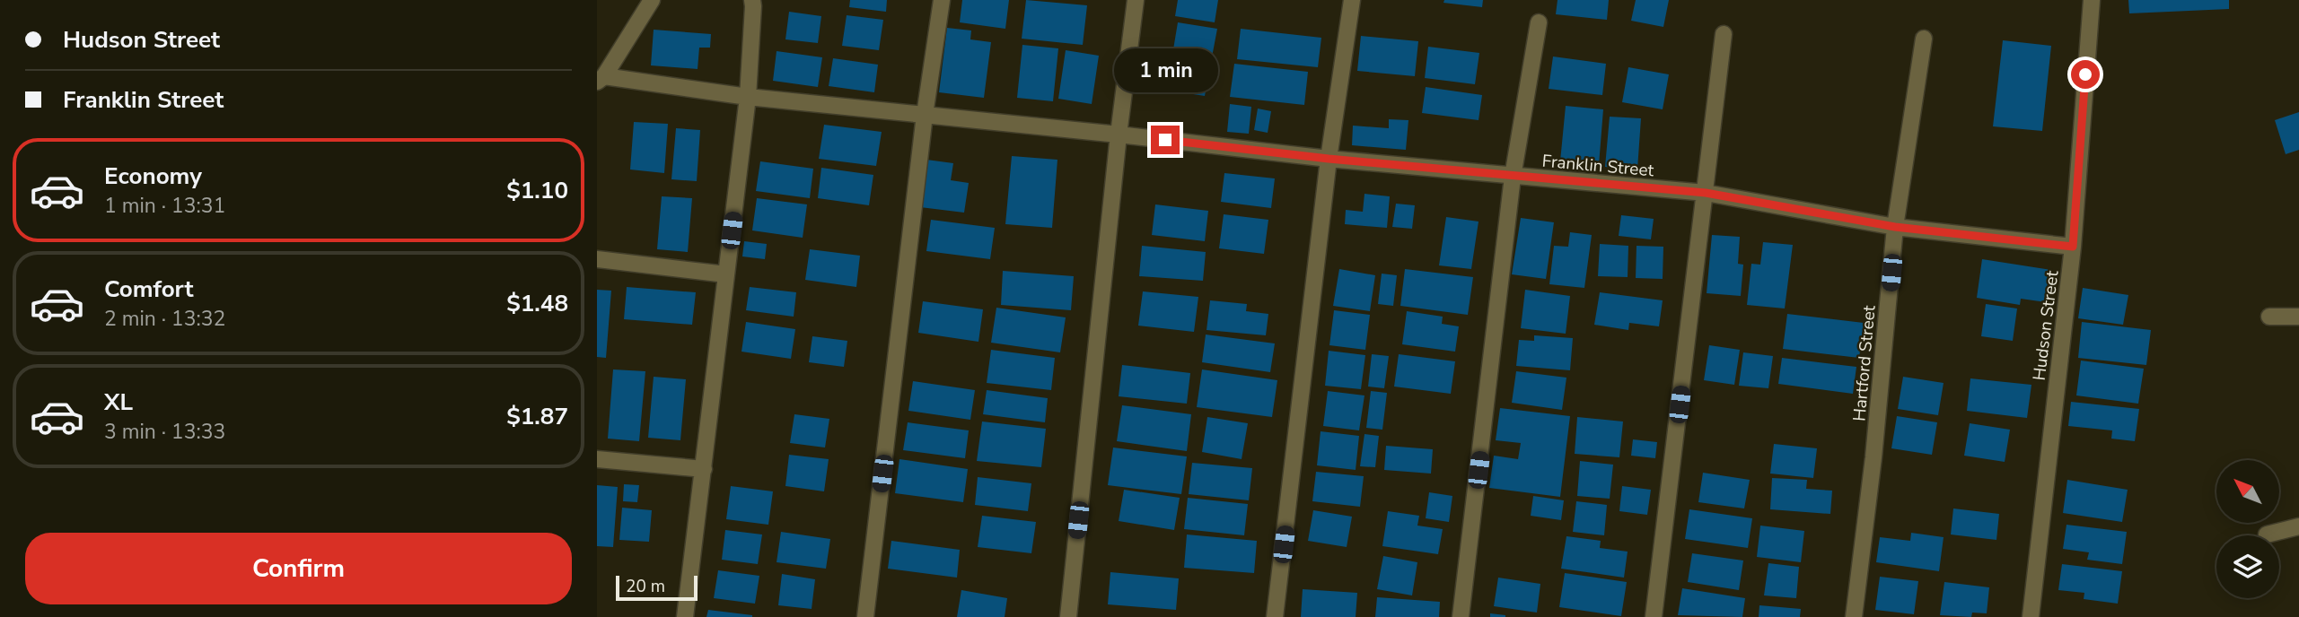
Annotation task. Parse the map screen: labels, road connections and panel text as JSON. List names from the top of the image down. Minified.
{"streets":{"street":["Franklin Street","Hudson Street","Hartford Street"]},"crossings":[["Franklin Street","Hudson Street"],["Franklin Street","Hartford Street"]],"scale_bar":"20 m","north":"top left","page":{"banner":["Hudson Street","Franklin Street"],"bubble":"1 min","list":[{"name":"Economy","note":"1 min · 13:31","value":"$1.10"},{"name":"Comfort","note":"2 min · 13:32","value":"$1.48"},{"name":"XL","note":"3 min · 13:33","value":"$1.87"}],"buttons":"Confirm","scale":"20 m"}}
